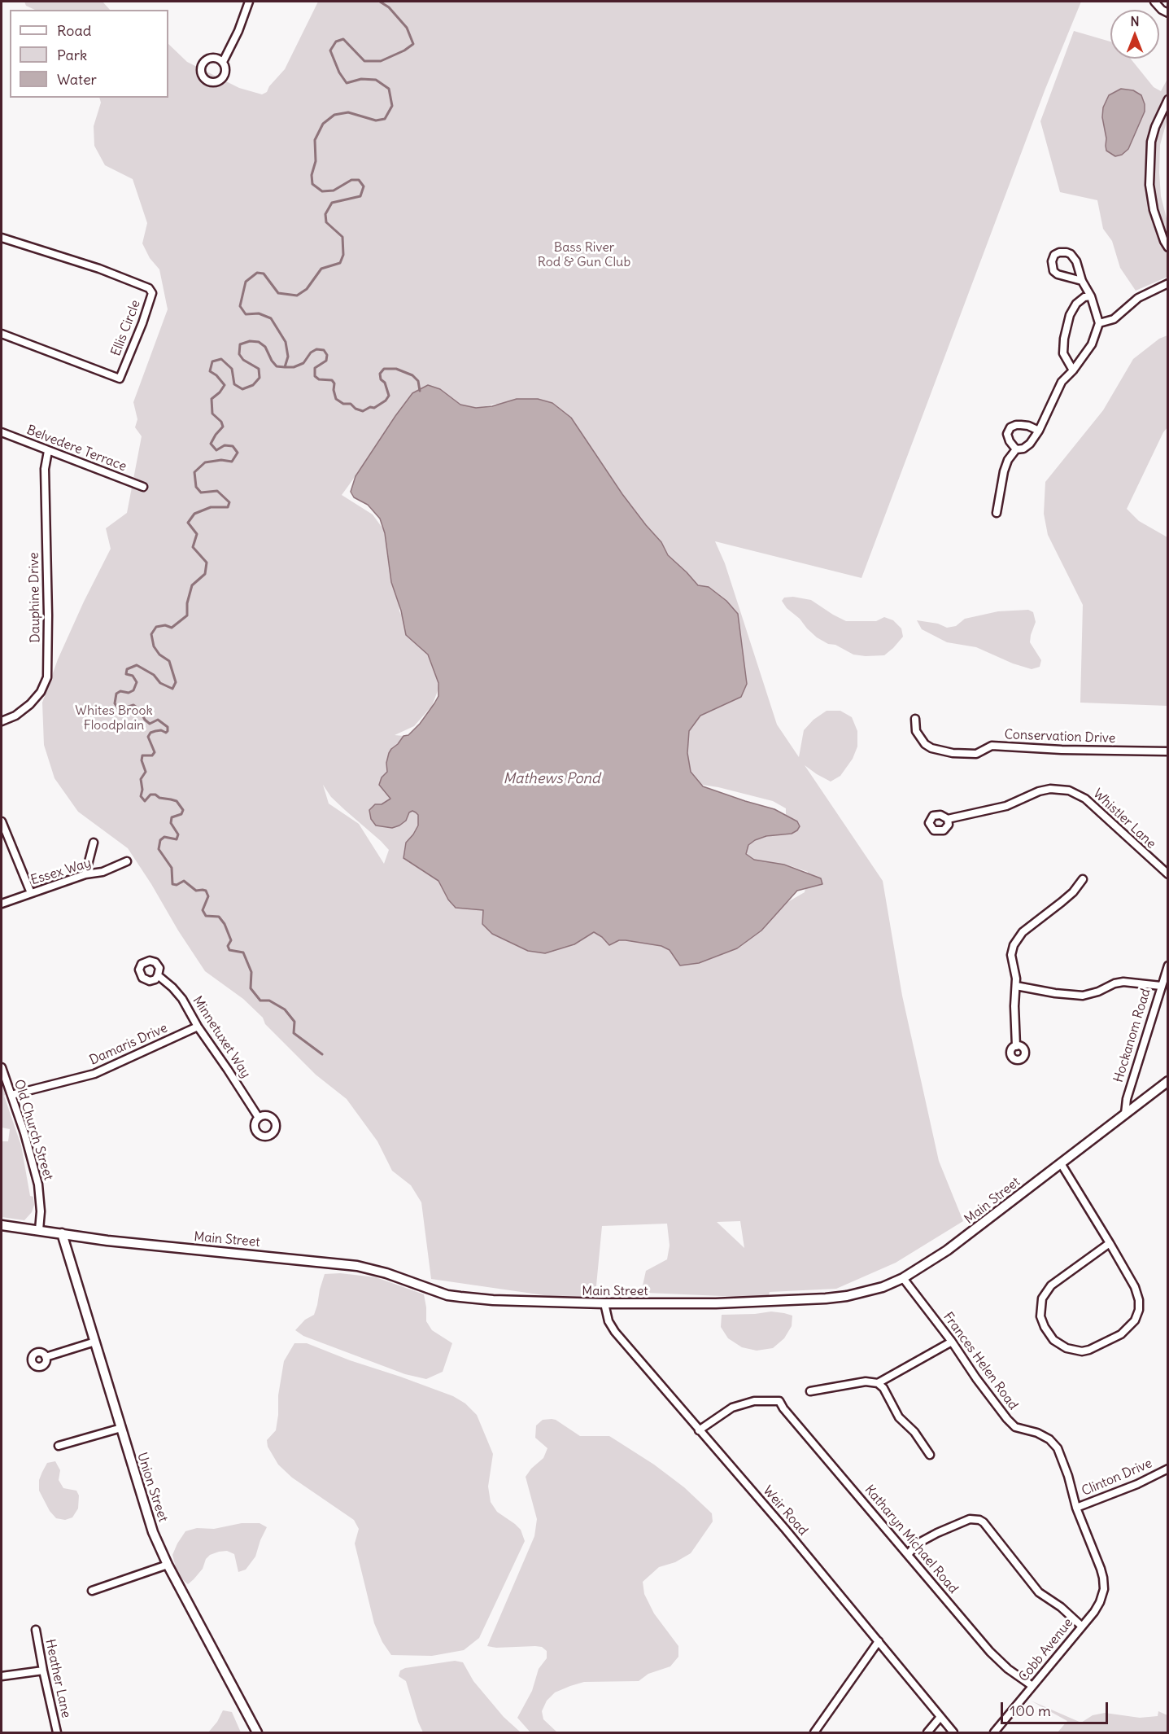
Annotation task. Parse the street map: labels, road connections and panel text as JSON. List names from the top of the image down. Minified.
{"streets":{"main road":["Main Street","Union Street"],"street":["Ellis Circle","Belvedere Terrace","Dauphine Drive","Conservation Drive","Whistler Lane","Essex Way","Hockanom Road","Minnetuxet Way","Damaris Drive","Old Church Street","Frances Helen Road","Clinton Drive","Weir Road","Katharyn Michael Road","Cobb Avenue","Heather Lane"]},"crossings":[["Belvedere Terrace","Dauphine Drive"],["Hockanom Road","Main Street"],["Minnetuxet Way","Damaris Drive"],["Damaris Drive","Old Church Street"],["Old Church Street","Main Street"],["Main Street","Frances Helen Road"],["Main Street","Union Street"],["Main Street","Weir Road"],["Frances Helen Road","Clinton Drive"],["Frances Helen Road","Cobb Avenue"],["Weir Road","Katharyn Michael Road"],["Katharyn Michael Road","Cobb Avenue"]],"water":["Mathews Pond"],"parks":["Bass River Rod & Gun Club","Whites Brook Floodplain"],"legend":["Road","Park","Water"],"scale_bar":"100 m","north":"top"}
